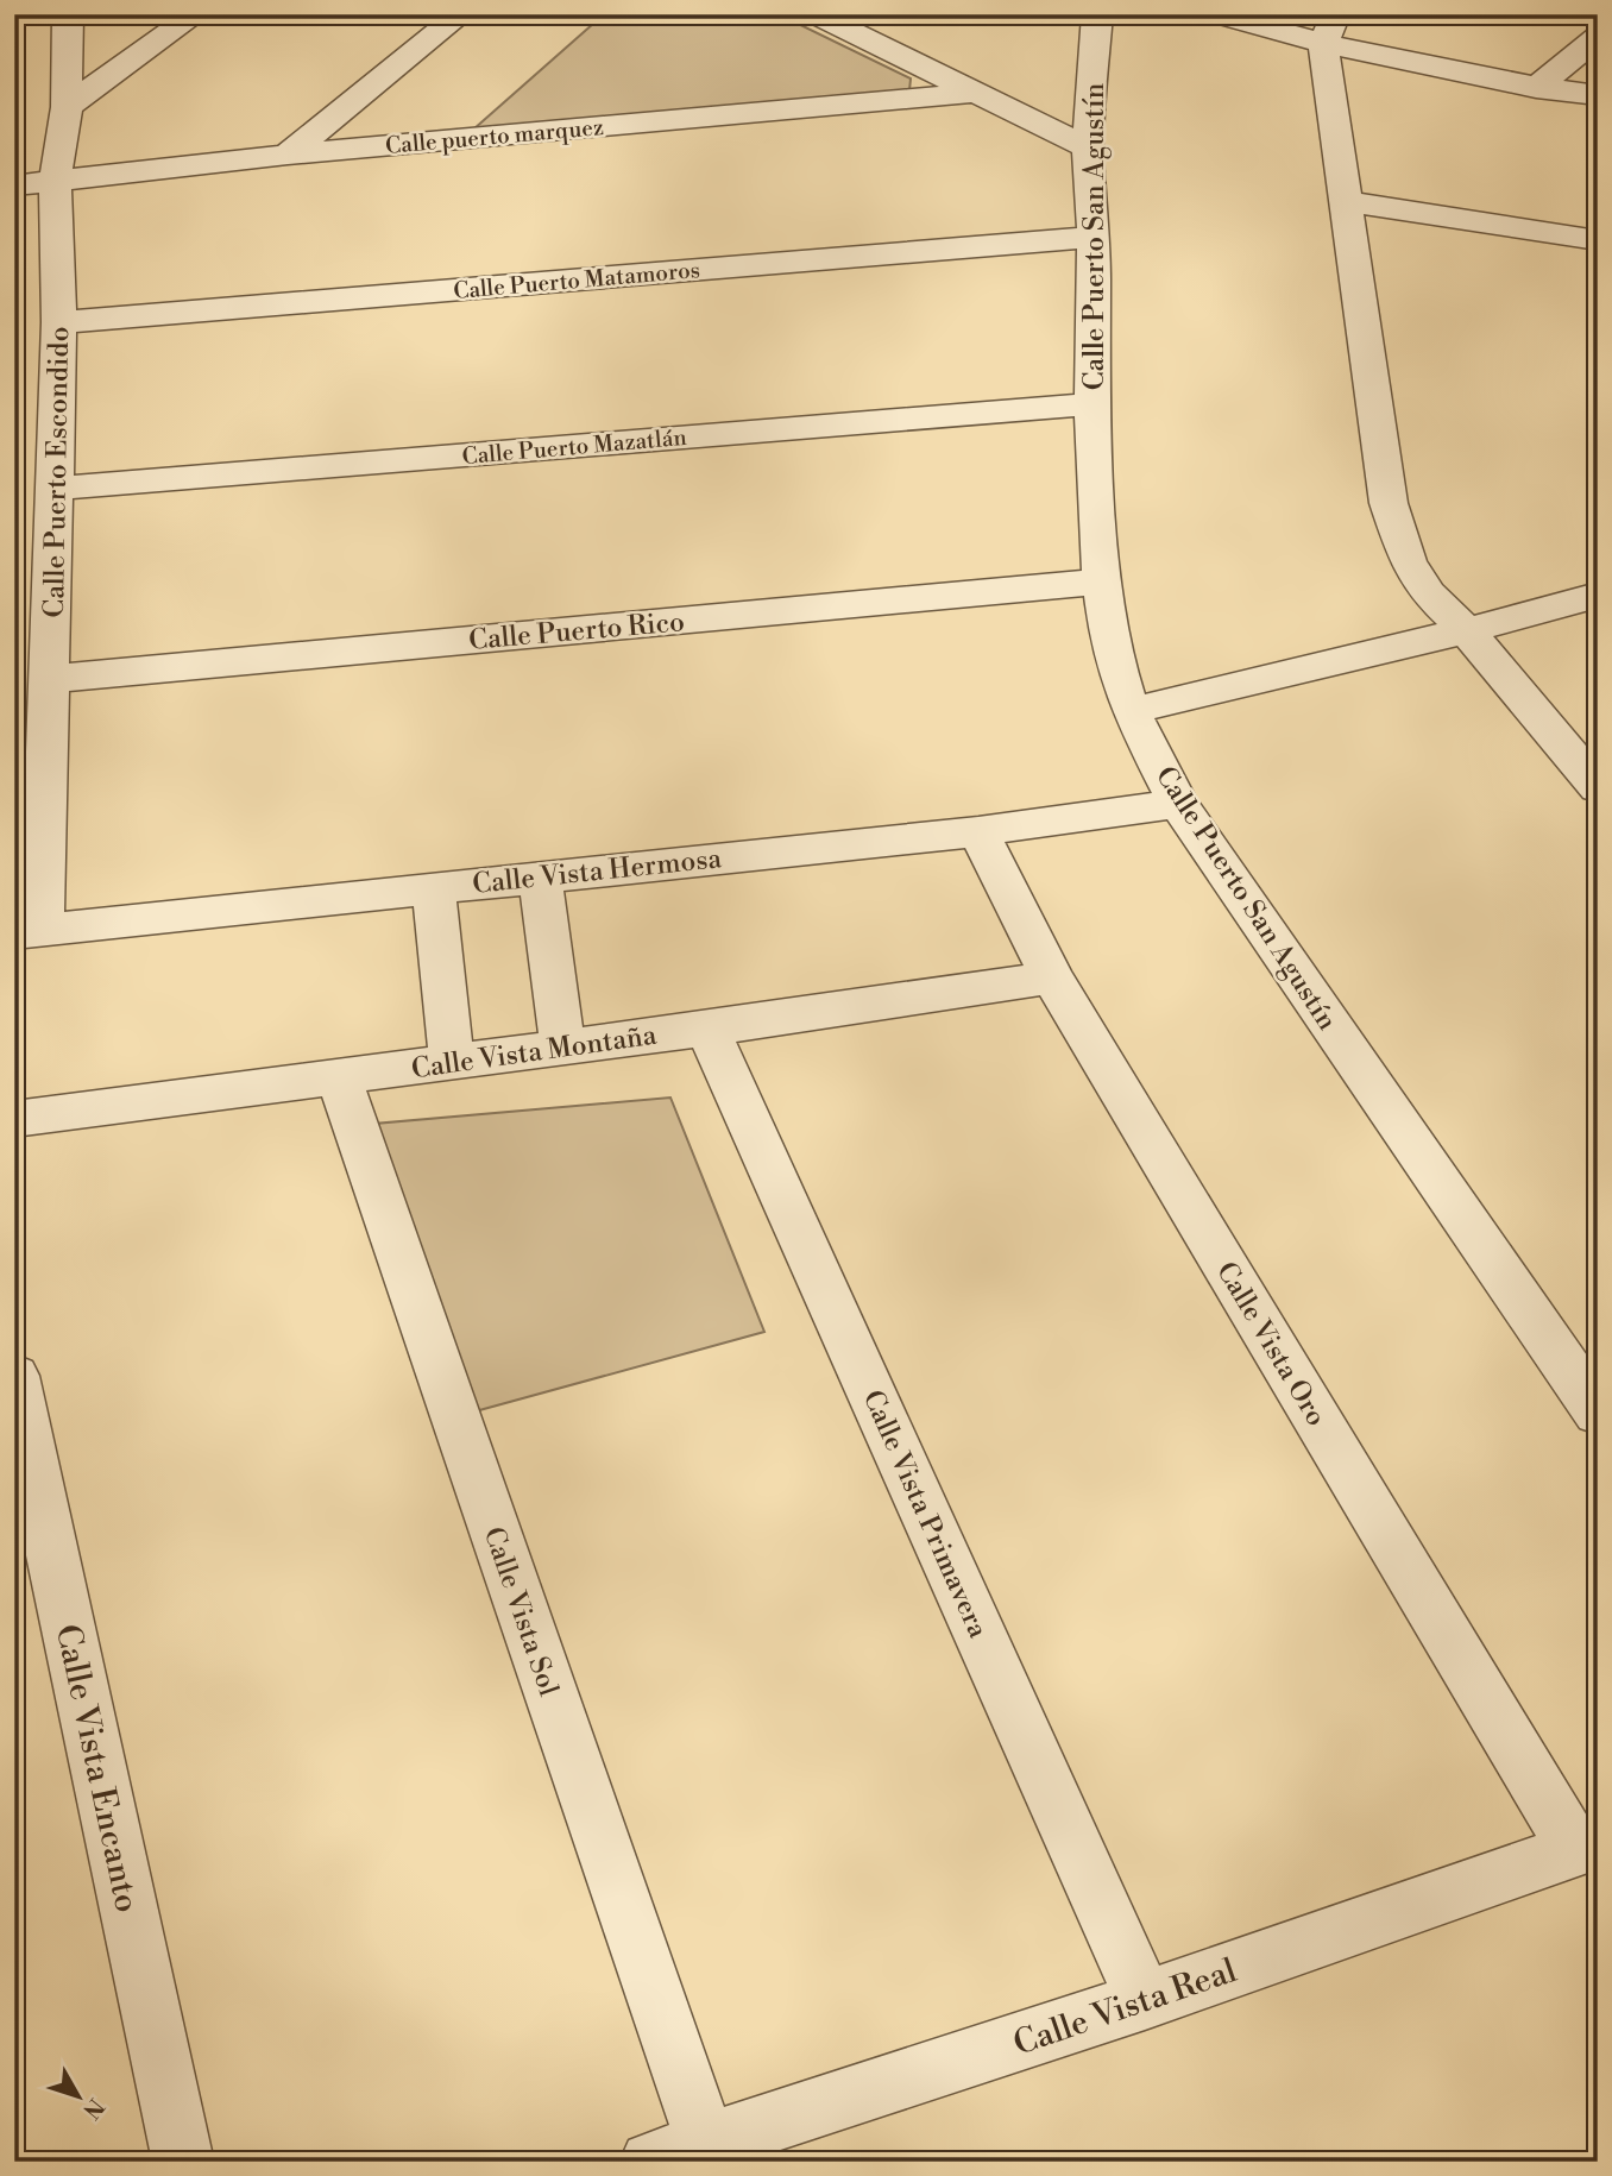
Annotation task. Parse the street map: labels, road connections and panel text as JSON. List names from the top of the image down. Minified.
{"streets":{"street":["Calle puerto marquez","Calle Puerto San Agustín","Calle Puerto Matamoros","Calle Puerto Mazatlán","Calle Puerto Escondido","Calle Puerto Rico","Calle Vista Hermosa","Calle Vista Montaña","Calle Vista Oro","Calle Vista Primavera","Calle Vista Sol","Calle Vista Encanto","Calle Vista Real"]},"crossings":[["Calle puerto marquez","Calle Puerto Escondido"],["Calle Puerto San Agustín","Calle Puerto Matamoros"],["Calle Puerto San Agustín","Calle Puerto Mazatlán"],["Calle Puerto San Agustín","Calle Puerto Rico"],["Calle Puerto San Agustín","Calle Vista Hermosa"],["Calle Puerto Matamoros","Calle Puerto Escondido"],["Calle Puerto Mazatlán","Calle Puerto Escondido"],["Calle Puerto Escondido","Calle Puerto Rico"],["Calle Puerto Escondido","Calle Vista Hermosa"],["Calle Vista Hermosa","Calle Vista Oro"],["Calle Vista Montaña","Calle Vista Oro"],["Calle Vista Montaña","Calle Vista Primavera"],["Calle Vista Montaña","Calle Vista Sol"],["Calle Vista Oro","Calle Vista Real"],["Calle Vista Primavera","Calle Vista Real"],["Calle Vista Sol","Calle Vista Real"]],"north":"bottom right"}
